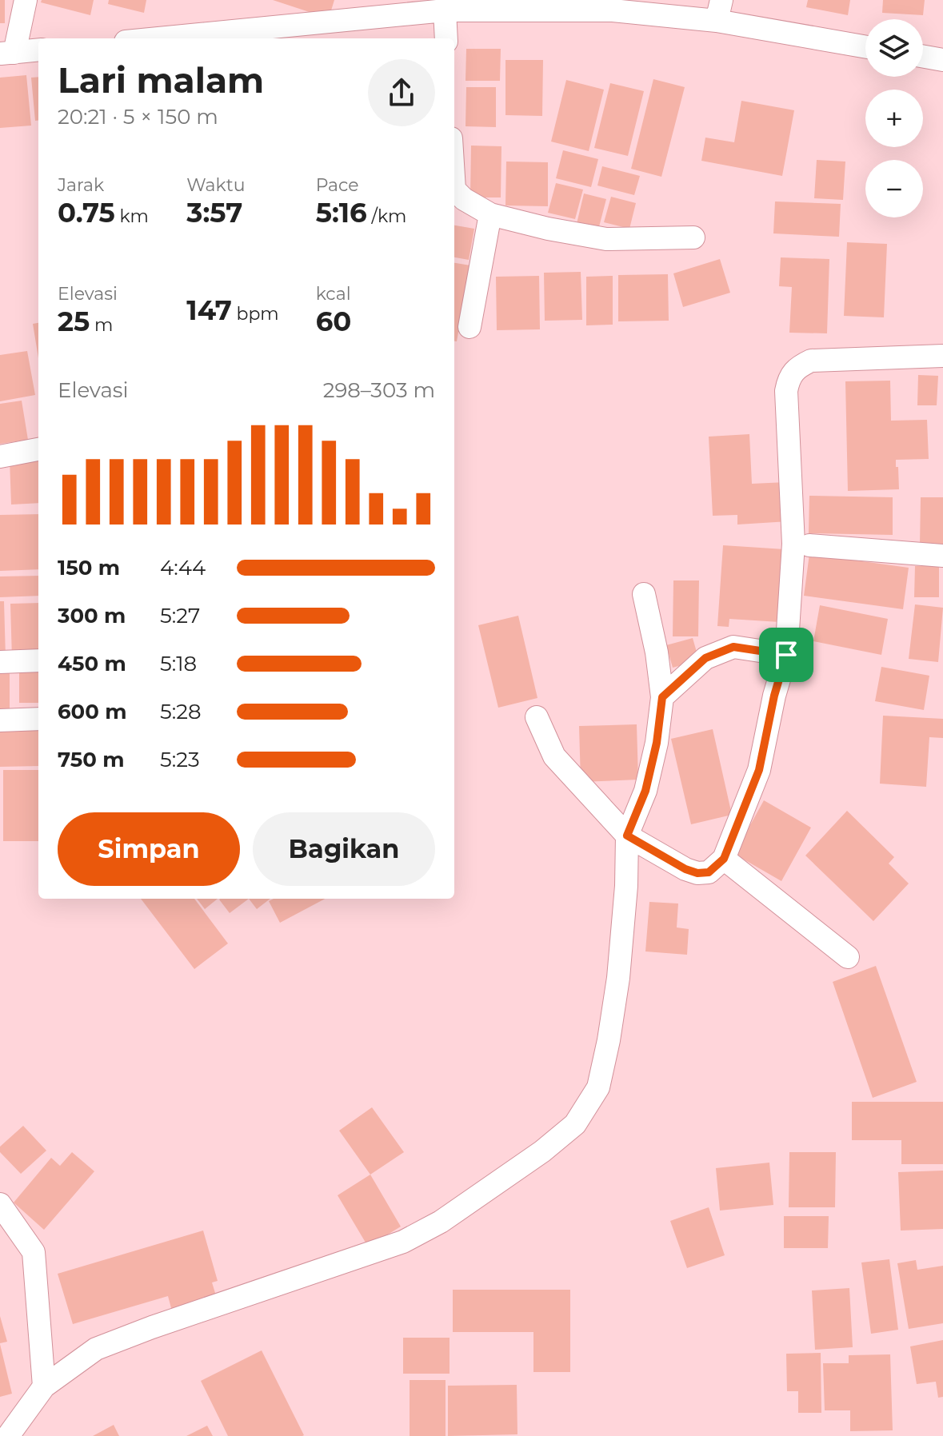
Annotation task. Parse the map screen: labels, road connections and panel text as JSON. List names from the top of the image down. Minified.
{"page":{"map_buttons":["+","−"],"heading":["Lari malam","20:21 · 5 × 150 m"],"stats":[["Jarak","0.75 km"],["Waktu","3:57"],["Pace","5:16 /km"],["Elevasi","25 m"],["147 bpm"],["kcal","60"]],"chart":["Elevasi","298–303 m"],"list":[{"name":"150 m","note":"4:44"},{"name":"300 m","note":"5:27"},{"name":"450 m","note":"5:18"},{"name":"600 m","note":"5:28"},{"name":"750 m","note":"5:23"}],"buttons":["Simpan","Bagikan"]}}
